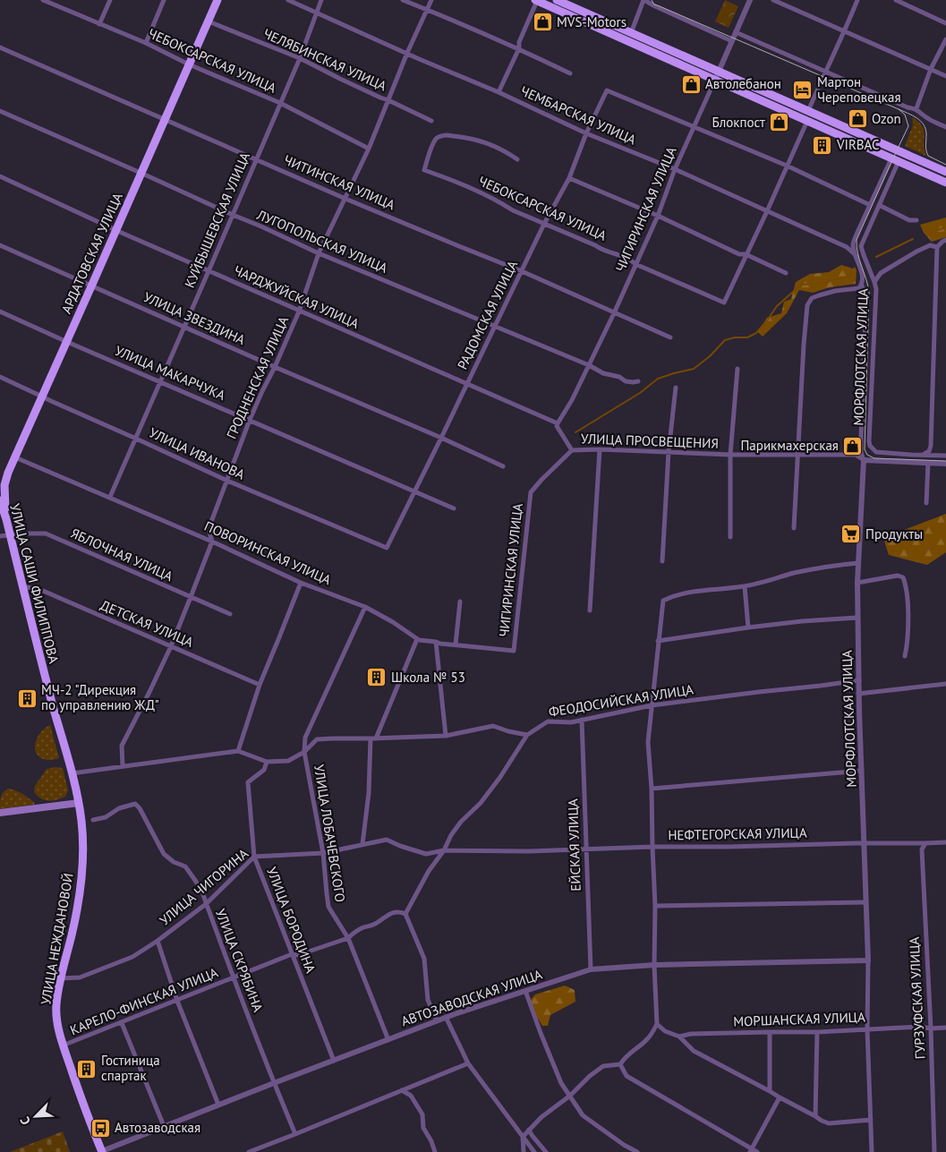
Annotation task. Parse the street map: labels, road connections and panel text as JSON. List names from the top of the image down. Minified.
{"streets":{"highway":["АРДАТОВСКАЯ УЛИЦА","УЛИЦА САШИ ФИЛИППОВА","УЛИЦА НЕЖДАНОВОЙ"],"street":["ЧЕЛЯБИНСКАЯ УЛИЦА","ЧЕБОКСАРСКАЯ УЛИЦА","ЧЕМБАРСКАЯ УЛИЦА","ЧИТИНСКАЯ УЛИЦА","ЧИГИРИНСКАЯ УЛИЦА","КУЙБЫШЕВСКАЯ УЛИЦА","ЛУГОПОЛЬСКАЯ УЛИЦА","ЧАРДЖУЙСКАЯ УЛИЦА","РАДОМСКАЯ УЛИЦА","УЛИЦА ЗВЕЗДИНА","МОРФЛОТСКАЯ УЛИЦА","УЛИЦА МАКАРЧУКА","ГРОДНЕНСКАЯ УЛИЦА","УЛИЦА ПРОСВЕЩЕНИЯ","УЛИЦА ИВАНОВА","ПОВОРИНСКАЯ УЛИЦА","ЯБЛОЧНАЯ УЛИЦА","ДЕТСКАЯ УЛИЦА","ФЕОДОСИЙСКАЯ УЛИЦА","УЛИЦА ЛОБАЧЕВСКОГО","НЕФТЕГОРСКАЯ УЛИЦА","ЕЙСКАЯ УЛИЦА","УЛИЦА ЧИГОРИНА","УЛИЦА БОРОДИНА","УЛИЦА СКРЯБИНА","АВТОЗАВОДСКАЯ УЛИЦА","ГУРЗУФСКАЯ УЛИЦА","КАРЕЛО-ФИНСКАЯ УЛИЦА","МОРШАНСКАЯ УЛИЦА"]},"crossings":[["ЧЕЛЯБИНСКАЯ УЛИЦА","КУЙБЫШЕВСКАЯ УЛИЦА"],["ЧЕЛЯБИНСКАЯ УЛИЦА","АРДАТОВСКАЯ УЛИЦА"],["ЧЕЛЯБИНСКАЯ УЛИЦА","ГРОДНЕНСКАЯ УЛИЦА"],["ЧЕБОКСАРСКАЯ УЛИЦА","ЧИГИРИНСКАЯ УЛИЦА"],["ЧЕБОКСАРСКАЯ УЛИЦА","КУЙБЫШЕВСКАЯ УЛИЦА"],["ЧЕБОКСАРСКАЯ УЛИЦА","АРДАТОВСКАЯ УЛИЦА"],["ЧЕБОКСАРСКАЯ УЛИЦА","РАДОМСКАЯ УЛИЦА"],["ЧЕБОКСАРСКАЯ УЛИЦА","ГРОДНЕНСКАЯ УЛИЦА"],["ЧЕМБАРСКАЯ УЛИЦА","ЧИГИРИНСКАЯ УЛИЦА"],["ЧЕМБАРСКАЯ УЛИЦА","КУЙБЫШЕВСКАЯ УЛИЦА"],["ЧЕМБАРСКАЯ УЛИЦА","РАДОМСКАЯ УЛИЦА"],["ЧЕМБАРСКАЯ УЛИЦА","МОРФЛОТСКАЯ УЛИЦА"],["ЧЕМБАРСКАЯ УЛИЦА","ГРОДНЕНСКАЯ УЛИЦА"],["ЧИТИНСКАЯ УЛИЦА","ЧИГИРИНСКАЯ УЛИЦА"],["ЧИТИНСКАЯ УЛИЦА","КУЙБЫШЕВСКАЯ УЛИЦА"],["ЧИТИНСКАЯ УЛИЦА","АРДАТОВСКАЯ УЛИЦА"],["ЧИТИНСКАЯ УЛИЦА","РАДОМСКАЯ УЛИЦА"],["ЧИТИНСКАЯ УЛИЦА","ГРОДНЕНСКАЯ УЛИЦА"],["ЧИГИРИНСКАЯ УЛИЦА","ЛУГОПОЛЬСКАЯ УЛИЦА"],["ЧИГИРИНСКАЯ УЛИЦА","ЧАРДЖУЙСКАЯ УЛИЦА"],["ЧИГИРИНСКАЯ УЛИЦА","РАДОМСКАЯ УЛИЦА"],["ЧИГИРИНСКАЯ УЛИЦА","УЛИЦА ПРОСВЕЩЕНИЯ"],["ЧИГИРИНСКАЯ УЛИЦА","ПОВОРИНСКАЯ УЛИЦА"],["КУЙБЫШЕВСКАЯ УЛИЦА","ЛУГОПОЛЬСКАЯ УЛИЦА"],["КУЙБЫШЕВСКАЯ УЛИЦА","ЧАРДЖУЙСКАЯ УЛИЦА"],["КУЙБЫШЕВСКАЯ УЛИЦА","УЛИЦА ЗВЕЗДИНА"],["КУЙБЫШЕВСКАЯ УЛИЦА","УЛИЦА МАКАРЧУКА"],["КУЙБЫШЕВСКАЯ УЛИЦА","УЛИЦА ИВАНОВА"],["КУЙБЫШЕВСКАЯ УЛИЦА","ПОВОРИНСКАЯ УЛИЦА"],["ЛУГОПОЛЬСКАЯ УЛИЦА","АРДАТОВСКАЯ УЛИЦА"],["ЛУГОПОЛЬСКАЯ УЛИЦА","РАДОМСКАЯ УЛИЦА"],["ЛУГОПОЛЬСКАЯ УЛИЦА","ГРОДНЕНСКАЯ УЛИЦА"],["АРДАТОВСКАЯ УЛИЦА","ЧАРДЖУЙСКАЯ УЛИЦА"],["АРДАТОВСКАЯ УЛИЦА","УЛИЦА ЗВЕЗДИНА"],["АРДАТОВСКАЯ УЛИЦА","УЛИЦА МАКАРЧУКА"],["АРДАТОВСКАЯ УЛИЦА","УЛИЦА ИВАНОВА"],["АРДАТОВСКАЯ УЛИЦА","ПОВОРИНСКАЯ УЛИЦА"],["АРДАТОВСКАЯ УЛИЦА","УЛИЦА САШИ ФИЛИППОВА"],["ЧАРДЖУЙСКАЯ УЛИЦА","РАДОМСКАЯ УЛИЦА"],["ЧАРДЖУЙСКАЯ УЛИЦА","ГРОДНЕНСКАЯ УЛИЦА"],["РАДОМСКАЯ УЛИЦА","УЛИЦА ЗВЕЗДИНА"],["РАДОМСКАЯ УЛИЦА","УЛИЦА МАКАРЧУКА"],["РАДОМСКАЯ УЛИЦА","УЛИЦА ИВАНОВА"],["УЛИЦА ЗВЕЗДИНА","ГРОДНЕНСКАЯ УЛИЦА"],["МОРФЛОТСКАЯ УЛИЦА","УЛИЦА ПРОСВЕЩЕНИЯ"],["МОРФЛОТСКАЯ УЛИЦА","ФЕОДОСИЙСКАЯ УЛИЦА"],["МОРФЛОТСКАЯ УЛИЦА","НЕФТЕГОРСКАЯ УЛИЦА"],["МОРФЛОТСКАЯ УЛИЦА","АВТОЗАВОДСКАЯ УЛИЦА"],["МОРФЛОТСКАЯ УЛИЦА","МОРШАНСКАЯ УЛИЦА"],["УЛИЦА МАКАРЧУКА","ГРОДНЕНСКАЯ УЛИЦА"],["ГРОДНЕНСКАЯ УЛИЦА","УЛИЦА ИВАНОВА"],["ГРОДНЕНСКАЯ УЛИЦА","ПОВОРИНСКАЯ УЛИЦА"],["ГРОДНЕНСКАЯ УЛИЦА","ЯБЛОЧНАЯ УЛИЦА"],["ГРОДНЕНСКАЯ УЛИЦА","ДЕТСКАЯ УЛИЦА"],["ЯБЛОЧНАЯ УЛИЦА","УЛИЦА САШИ ФИЛИППОВА"],["УЛИЦА САШИ ФИЛИППОВА","ДЕТСКАЯ УЛИЦА"],["УЛИЦА САШИ ФИЛИППОВА","УЛИЦА НЕЖДАНОВОЙ"],["ФЕОДОСИЙСКАЯ УЛИЦА","ЕЙСКАЯ УЛИЦА"],["УЛИЦА ЛОБАЧЕВСКОГО","УЛИЦА ЧИГОРИНА"],["УЛИЦА ЛОБАЧЕВСКОГО","АВТОЗАВОДСКАЯ УЛИЦА"],["УЛИЦА ЛОБАЧЕВСКОГО","КАРЕЛО-ФИНСКАЯ УЛИЦА"],["НЕФТЕГОРСКАЯ УЛИЦА","ЕЙСКАЯ УЛИЦА"],["НЕФТЕГОРСКАЯ УЛИЦА","УЛИЦА ЧИГОРИНА"],["НЕФТЕГОРСКАЯ УЛИЦА","ГУРЗУФСКАЯ УЛИЦА"],["ЕЙСКАЯ УЛИЦА","АВТОЗАВОДСКАЯ УЛИЦА"],["УЛИЦА ЧИГОРИНА","УЛИЦА БОРОДИНА"],["УЛИЦА ЧИГОРИНА","УЛИЦА НЕЖДАНОВОЙ"],["УЛИЦА ЧИГОРИНА","УЛИЦА СКРЯБИНА"],["УЛИЦА БОРОДИНА","АВТОЗАВОДСКАЯ УЛИЦА"],["УЛИЦА БОРОДИНА","КАРЕЛО-ФИНСКАЯ УЛИЦА"],["УЛИЦА НЕЖДАНОВОЙ","АВТОЗАВОДСКАЯ УЛИЦА"],["УЛИЦА НЕЖДАНОВОЙ","КАРЕЛО-ФИНСКАЯ УЛИЦА"],["УЛИЦА СКРЯБИНА","АВТОЗАВОДСКАЯ УЛИЦА"],["УЛИЦА СКРЯБИНА","КАРЕЛО-ФИНСКАЯ УЛИЦА"],["ГУРЗУФСКАЯ УЛИЦА","МОРШАНСКАЯ УЛИЦА"]],"places":{"shop":["MVS-Motors","Автолебанон","Ozon","Блокпост","Парикмахерская"],"hotel":["Мартон Череповецкая"],"building":["VIRBAC","Школа № 53","МЧ-2 \"Дирекция по управлению ЖД\"","Гостиница спартак"],"supermarket":["Продукты"],"bus stop":["Автозаводская"]},"north":"bottom left"}
